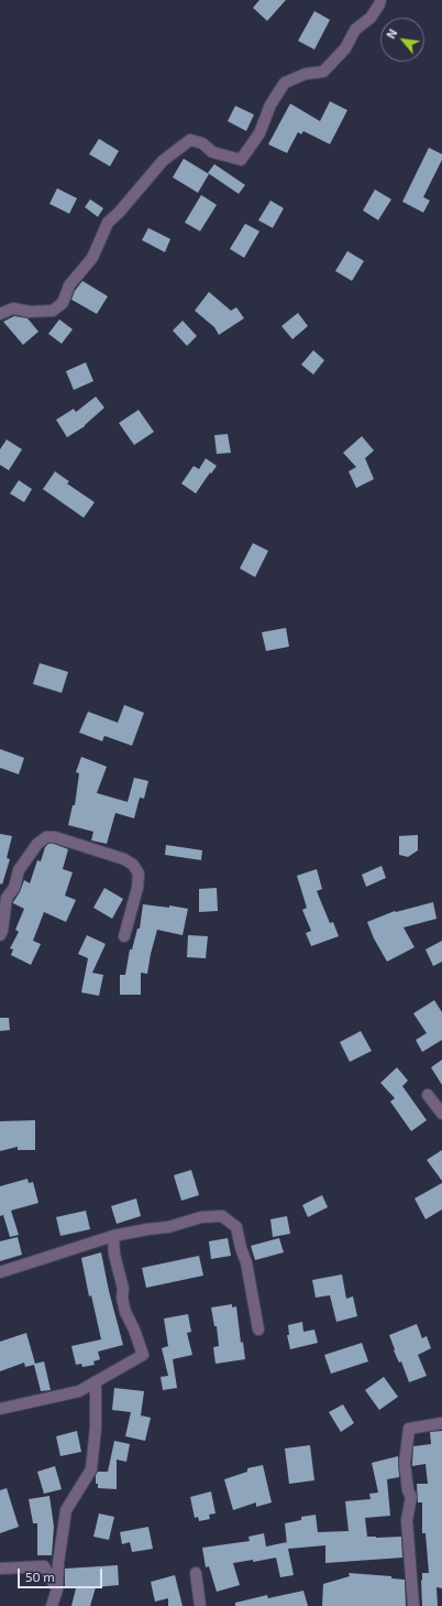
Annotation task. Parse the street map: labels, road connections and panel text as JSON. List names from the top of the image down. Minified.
{"scale_bar":"50 m","north":"top left"}
